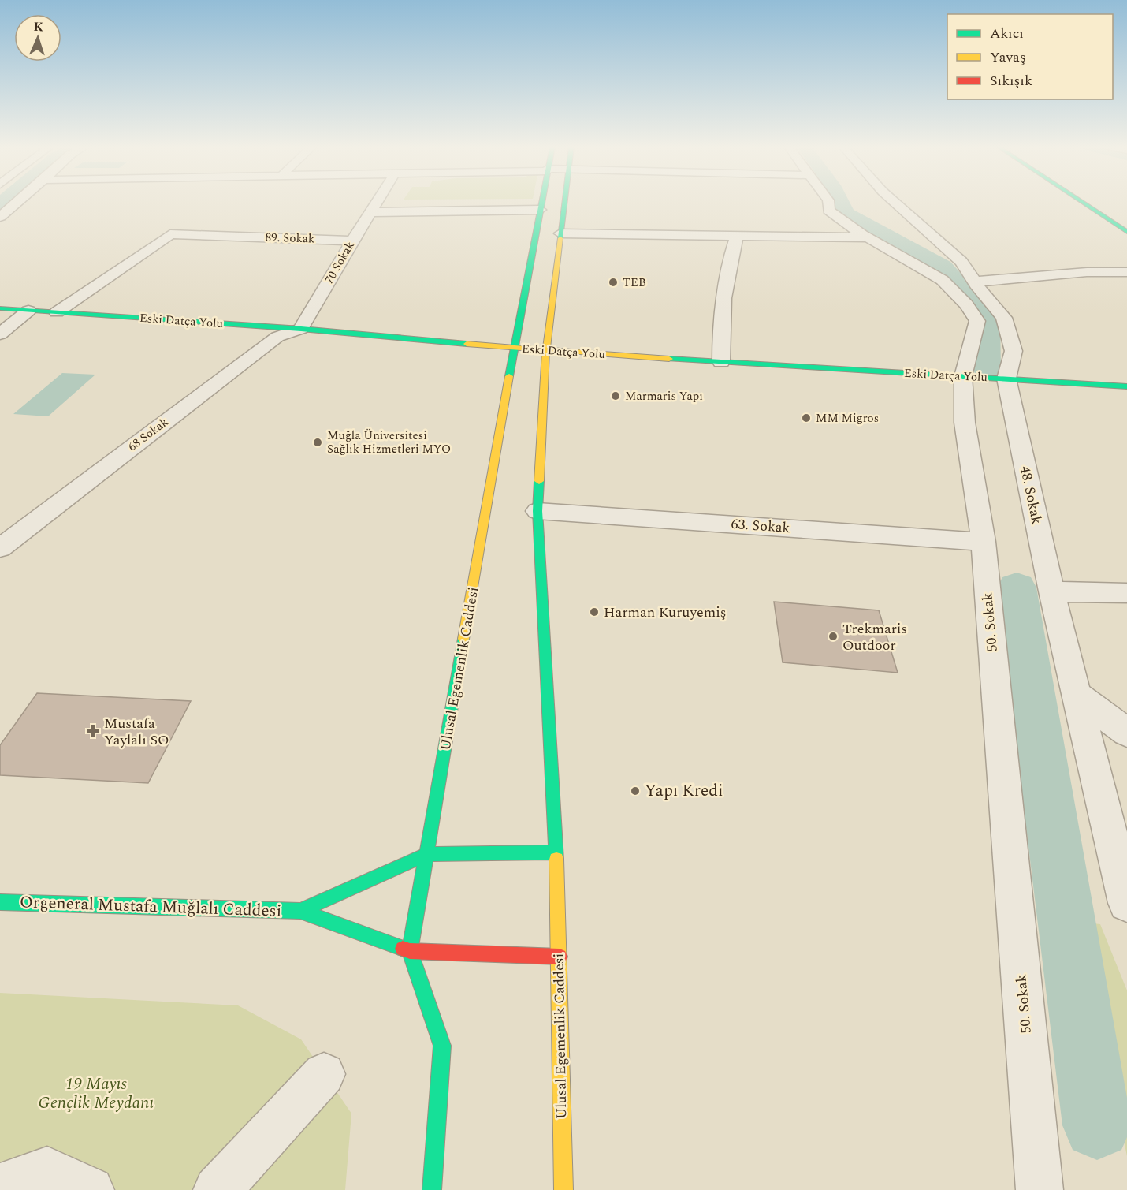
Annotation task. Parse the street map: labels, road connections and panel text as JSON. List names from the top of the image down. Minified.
{"streets":{"main road":["Eski Datça Yolu","Ulusal Egemenlik Caddesi","Orgeneral Mustafa Muğlalı Caddesi"],"street":["89. Sokak","70 Sokak","68 Sokak","48. Sokak","63. Sokak","50. Sokak"]},"crossings":[["89. Sokak","70 Sokak"],["89. Sokak","Eski Datça Yolu"],["70 Sokak","Eski Datça Yolu"],["70 Sokak","68 Sokak"],["Eski Datça Yolu","68 Sokak"],["Eski Datça Yolu","48. Sokak"],["Eski Datça Yolu","50. Sokak"],["Eski Datça Yolu","Ulusal Egemenlik Caddesi"],["63. Sokak","50. Sokak"],["63. Sokak","Ulusal Egemenlik Caddesi"]],"parks":["19 Mayıs Gençlik Meydanı"],"places":{"other":["TEB","Marmaris Yapı","MM Migros","Muğla Üniversitesi Sağlık Hizmetleri MYO","Harman Kuruyemiş","Trekmaris Outdoor","Yapı Kredi"],"health":["Mustafa Yaylalı SO"]},"legend":["Akıcı","Yavaş","Sıkışık"],"north":"top"}
